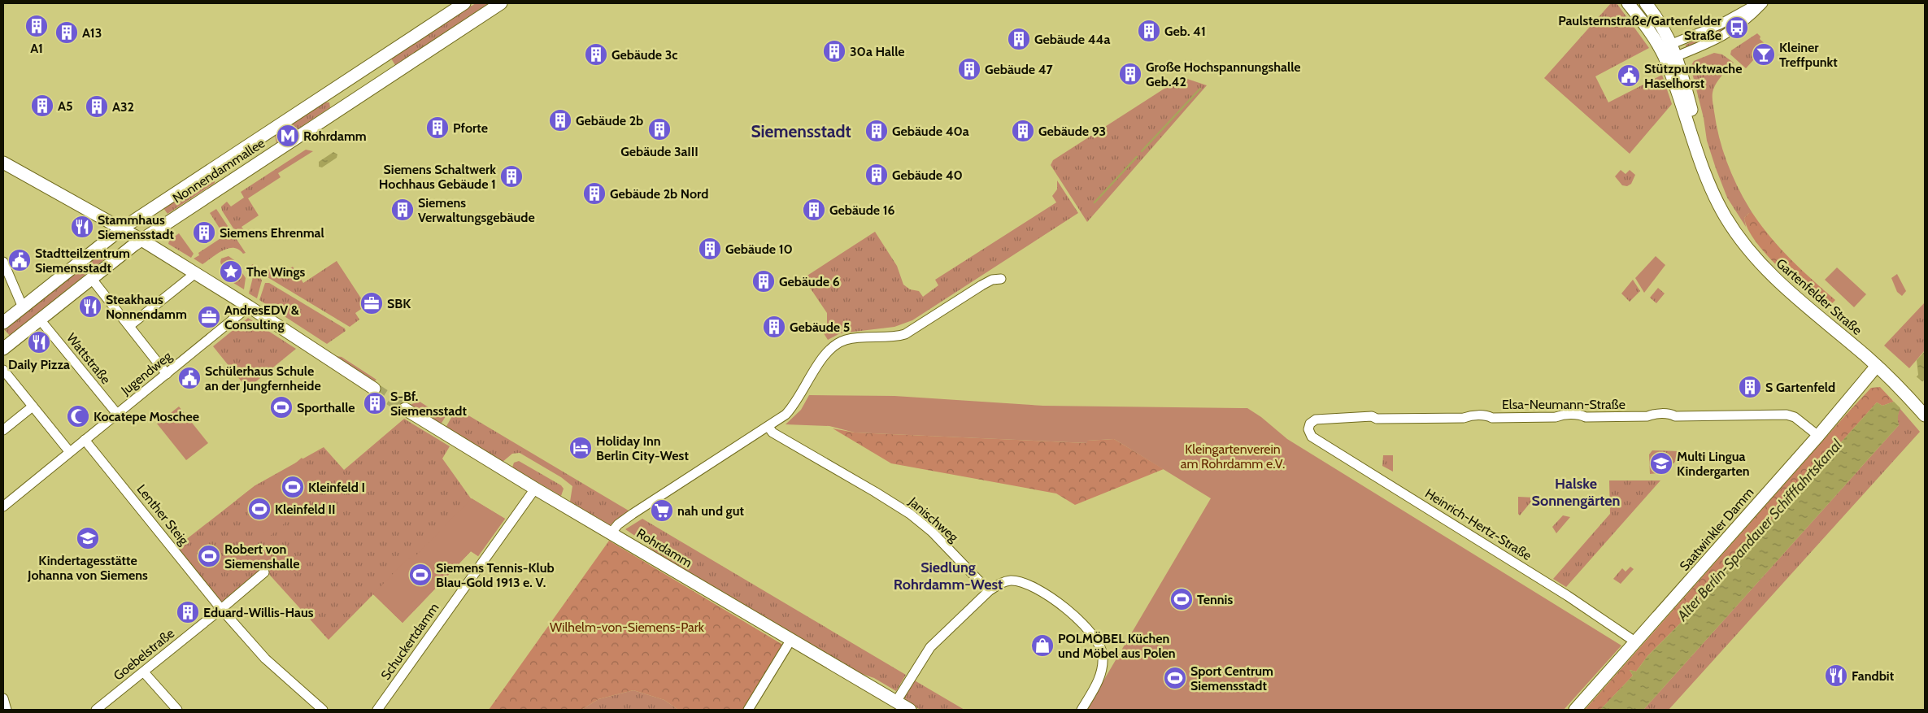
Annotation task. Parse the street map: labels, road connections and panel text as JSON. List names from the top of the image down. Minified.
{"streets":{"main road":["Nonnendammallee","Gartenfelder Straße","Saatwinkler Damm","Rohrdamm"],"street":["Wattstraße","Jugendweg","Elsa-Neumann-Straße","Lenther Steig","Janischweg","Heinrich-Hertz-Straße","Schuckertdamm","Goebelstraße"]},"crossings":[["Nonnendammallee","Wattstraße"],["Gartenfelder Straße","Saatwinkler Damm"],["Wattstraße","Jugendweg"],["Jugendweg","Lenther Steig"],["Elsa-Neumann-Straße","Heinrich-Hertz-Straße"],["Elsa-Neumann-Straße","Saatwinkler Damm"],["Lenther Steig","Goebelstraße"],["Heinrich-Hertz-Straße","Saatwinkler Damm"],["Rohrdamm","Schuckertdamm"]],"districts":["Siemensstadt","Halske Sonnengärten","Siedlung Rohrdamm-West"],"water":["Alter Berlin-Spandauer Schifffahrtskanal"],"parks":["Kleingartenverein am Rohrdamm e.V.","Wilhelm-von-Siemens-Park"],"places":{"building":["A1","Geb. 41","A13","Gebäude 44a","30a Halle","Gebäude 3c","Gebäude 47","Große Hochspannungshalle Geb.42","A5","A32","Gebäude 2b","Pforte","Gebäude 3aIII","Gebäude 40a","Gebäude 93","Gebäude 40","Siemens Schaltwerk Hochhaus Gebäude 1","Gebäude 2b Nord","Siemens Verwaltungsgebäude","Gebäude 16","Siemens Ehrenmal","Gebäude 10","Gebäude 6","Gebäude 5","S Gartenfeld","S-Bf. Siemensstadt","Eduard-Willis-Haus"],"bus stop":["Paulsternstraße/Gartenfelder Straße"],"bar":["Kleiner Treffpunkt"],"public building":["Stützpunktwache Haselhorst","Stadtteilzentrum Siemensstadt","Schülerhaus Schule an der Jungfernheide"],"metro station":["Rohrdamm"],"restaurant":["Stammhaus Siemensstadt","Steakhaus Nonnendamm","Daily Pizza","Fandbit"],"place":["The Wings"],"office":["SBK","AndresEDV & Consulting"],"sports":["Sporthalle","Kleinfeld I","Kleinfeld II","Robert von Siemenshalle","Siemens Tennis-Klub Blau-Gold 1913 e. V.","Tennis","Sport Centrum Siemensstadt"],"mosque":["Kocatepe Moschee"],"hotel":["Holiday Inn Berlin City-West"],"school or university":["Multi Lingua Kindergarten","Kindertagesstätte Johanna von Siemens"],"supermarket":["nah und gut"],"shop":["POLMÖBEL Küchen und Möbel aus Polen"]}}
